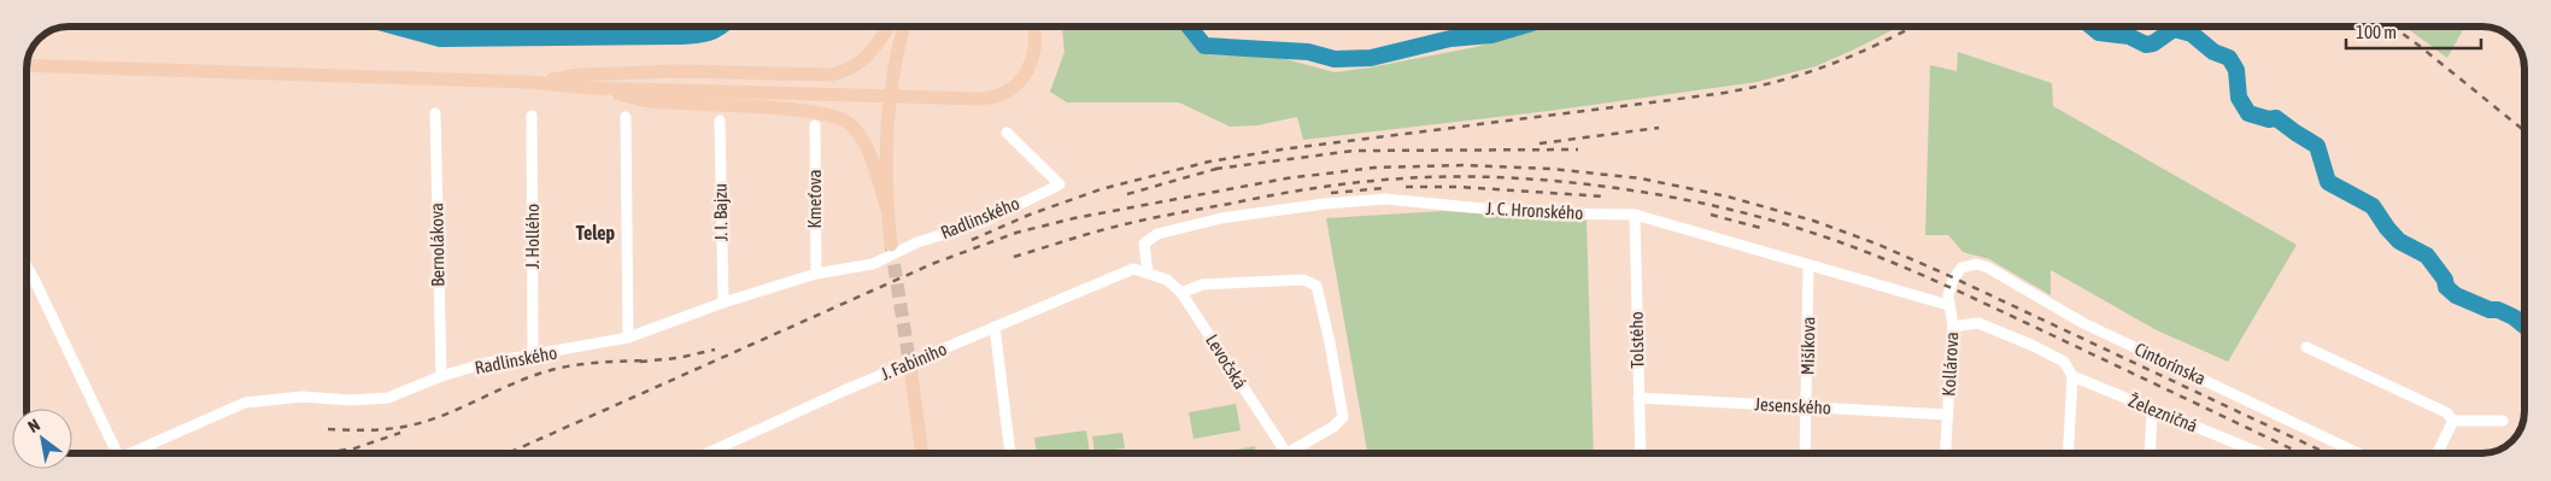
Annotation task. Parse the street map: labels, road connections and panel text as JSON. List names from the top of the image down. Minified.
{"streets":{"street":["Kmeťova","J. C. Hronského","J. I. Bajzu","Radlinského","J. Hollého","Bernolákova","Tolstého","Mišíkova","J. Fabiniho","Levočská","Kollárova","Cintorínska","Jesenského","Železničná"]},"crossings":[["Kmeťova","Radlinského"],["J. C. Hronského","Tolstého"],["J. C. Hronského","Mišíkova"],["J. C. Hronského","J. Fabiniho"],["J. C. Hronského","Levočská"],["J. C. Hronského","Kollárova"],["J. I. Bajzu","Radlinského"],["Radlinského","J. Hollého"],["Radlinského","Bernolákova"],["Tolstého","Jesenského"],["Mišíkova","Jesenského"],["J. Fabiniho","Levočská"],["Kollárova","Cintorínska"],["Kollárova","Jesenského"]],"districts":["Telep"],"scale_bar":"100 m","north":"top left"}
